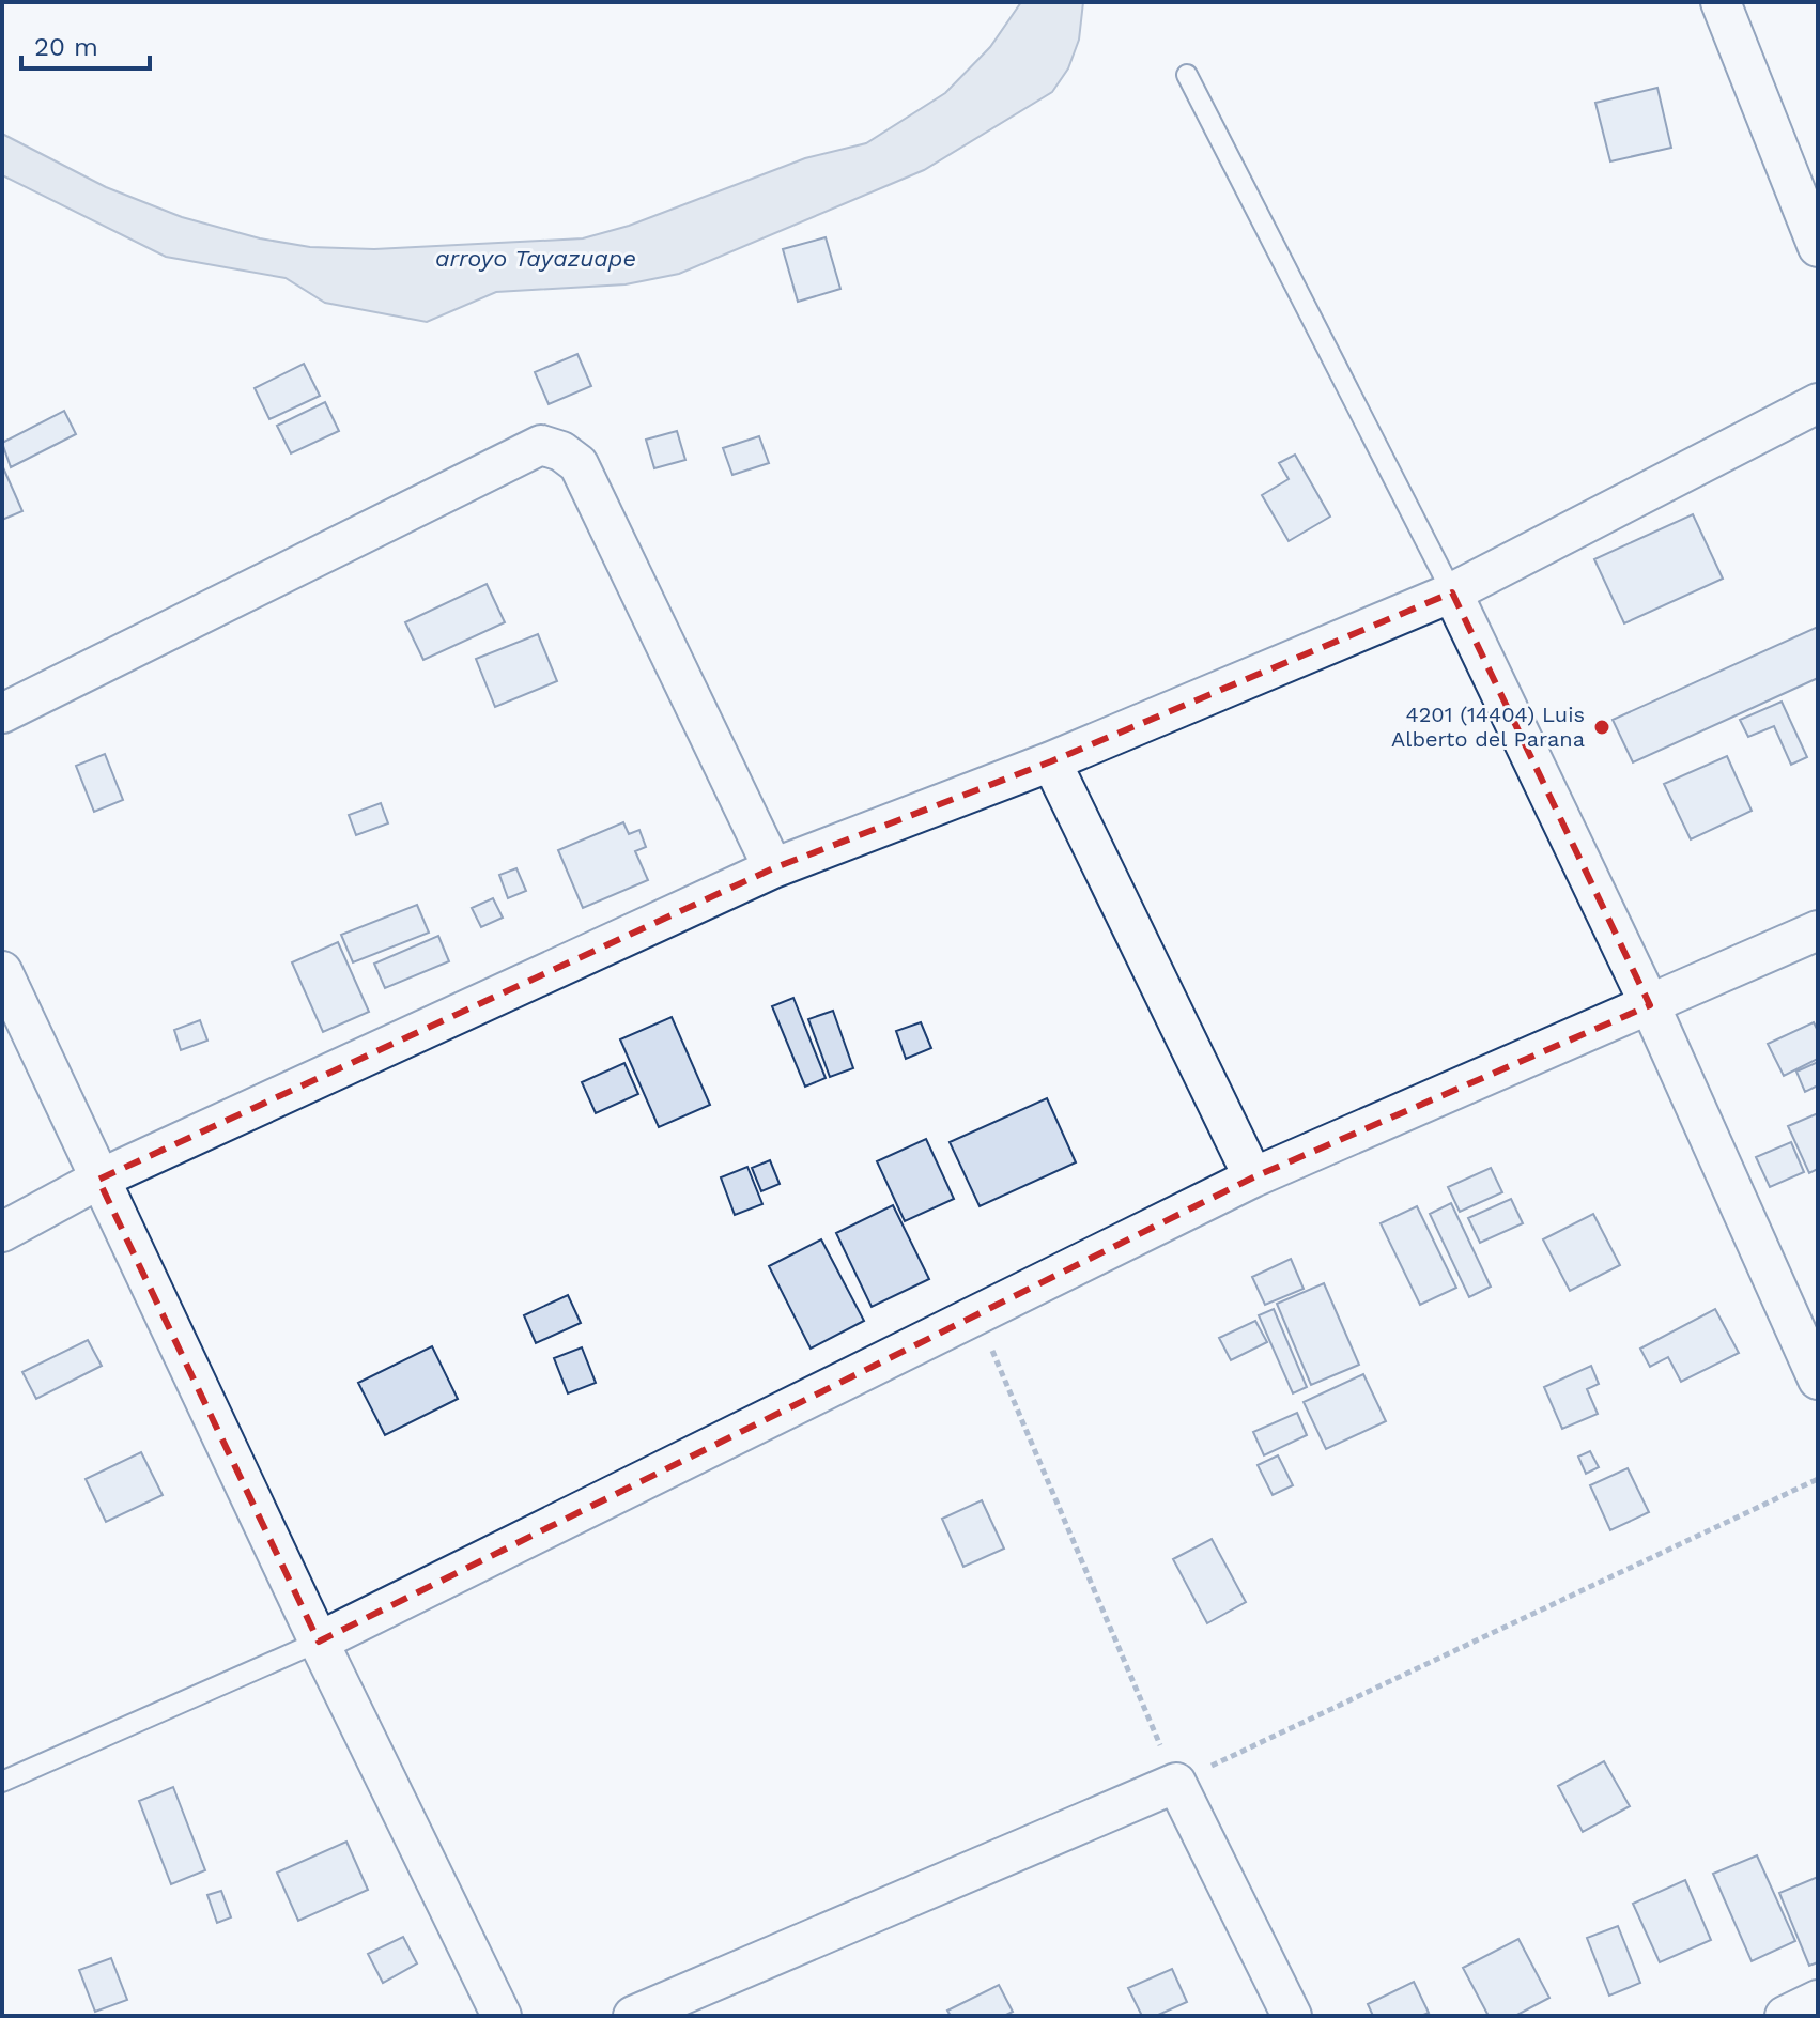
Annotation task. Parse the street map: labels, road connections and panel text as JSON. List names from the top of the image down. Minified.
{"water":["arroyo Tayazuape"],"places":["4201 (14404) Luis Alberto del Parana"],"scale_bar":"20 m"}
